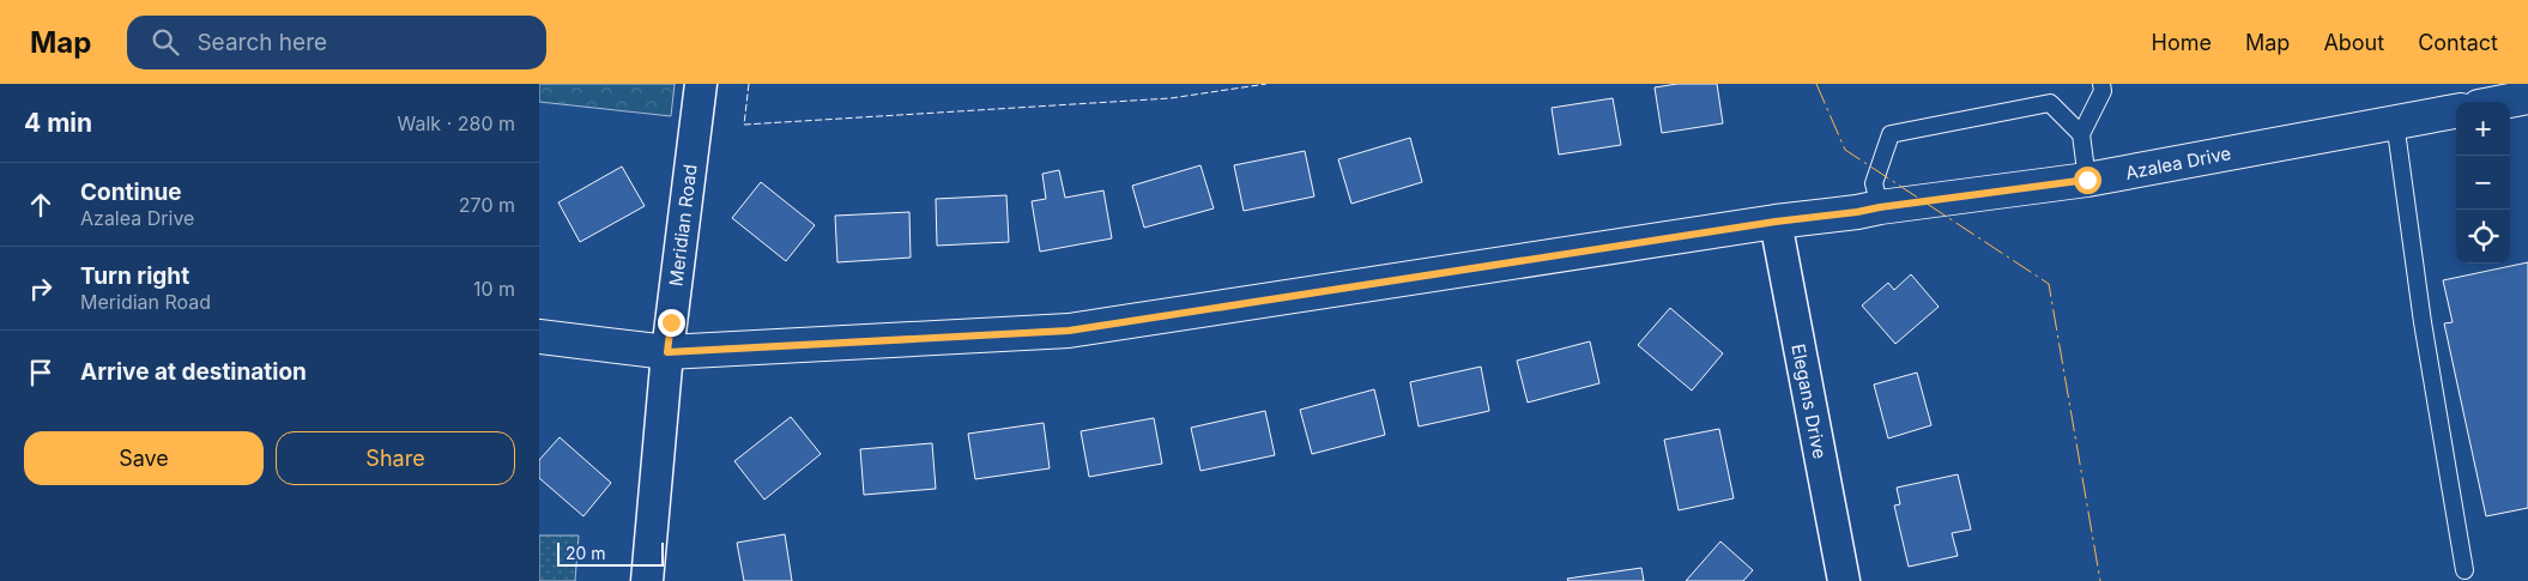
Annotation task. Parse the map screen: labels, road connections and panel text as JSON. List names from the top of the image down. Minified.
{"streets":{"street":["Azalea Drive","Meridian Road","Elegans Drive"]},"crossings":[["Azalea Drive","Meridian Road"],["Azalea Drive","Elegans Drive"]],"scale_bar":"20 m","page":{"header":"Map","search":"Search here","nav":["Home","Map","About","Contact"],"heading":["4 min","Walk · 280 m"],"map_buttons":["+","−"],"list":[["Continue","Azalea Drive","270 m"],["Turn right","Meridian Road","10 m"],"Arrive at destination"],"buttons":["Save","Share"],"scale":"20 m"}}
